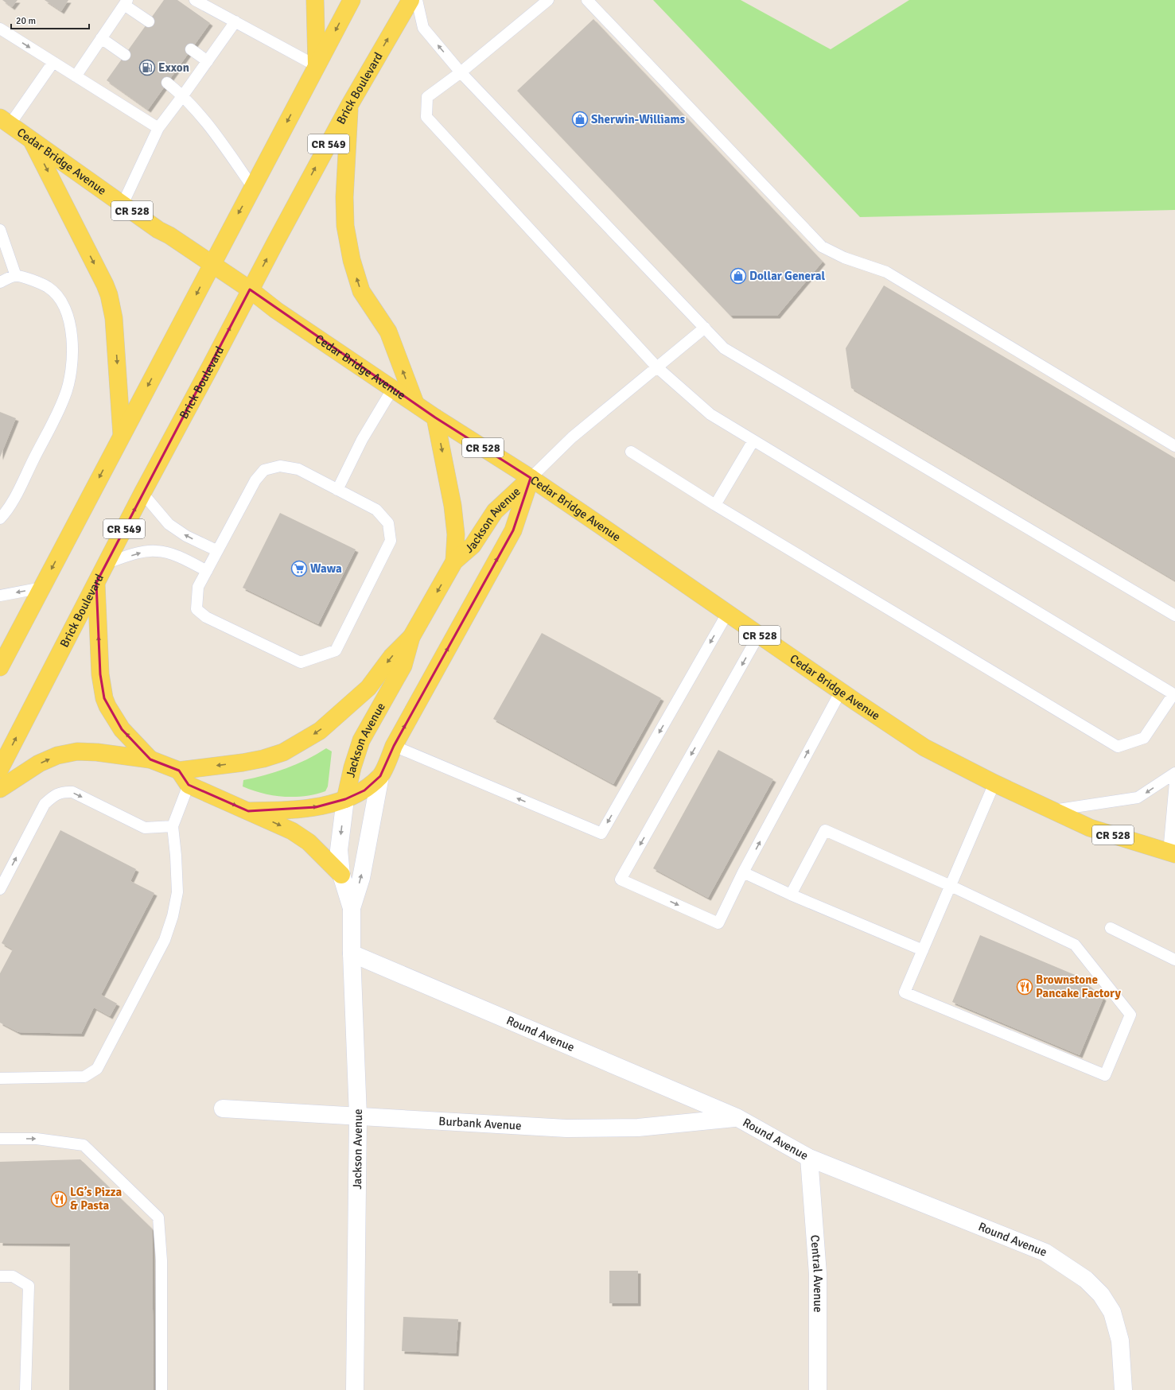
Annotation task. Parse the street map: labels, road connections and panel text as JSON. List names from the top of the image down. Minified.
{"streets":{"main road":["Brick Boulevard","CR 549","Cedar Bridge Avenue","CR 528","Jackson Avenue"],"street":["Round Avenue","Burbank Avenue","Central Avenue"]},"crossings":[["Brick Boulevard","Cedar Bridge Avenue"],["Cedar Bridge Avenue","Jackson Avenue"],["Jackson Avenue","Round Avenue"],["Jackson Avenue","Burbank Avenue"],["Round Avenue","Burbank Avenue"],["Round Avenue","Central Avenue"]],"places":{"fuel station":["Exxon"],"shop":["Sherwin-Williams","Dollar General"],"supermarket":["Wawa"],"restaurant":["Brownstone Pancake Factory","LG’s Pizza & Pasta"]},"scale_bar":"20 m"}
